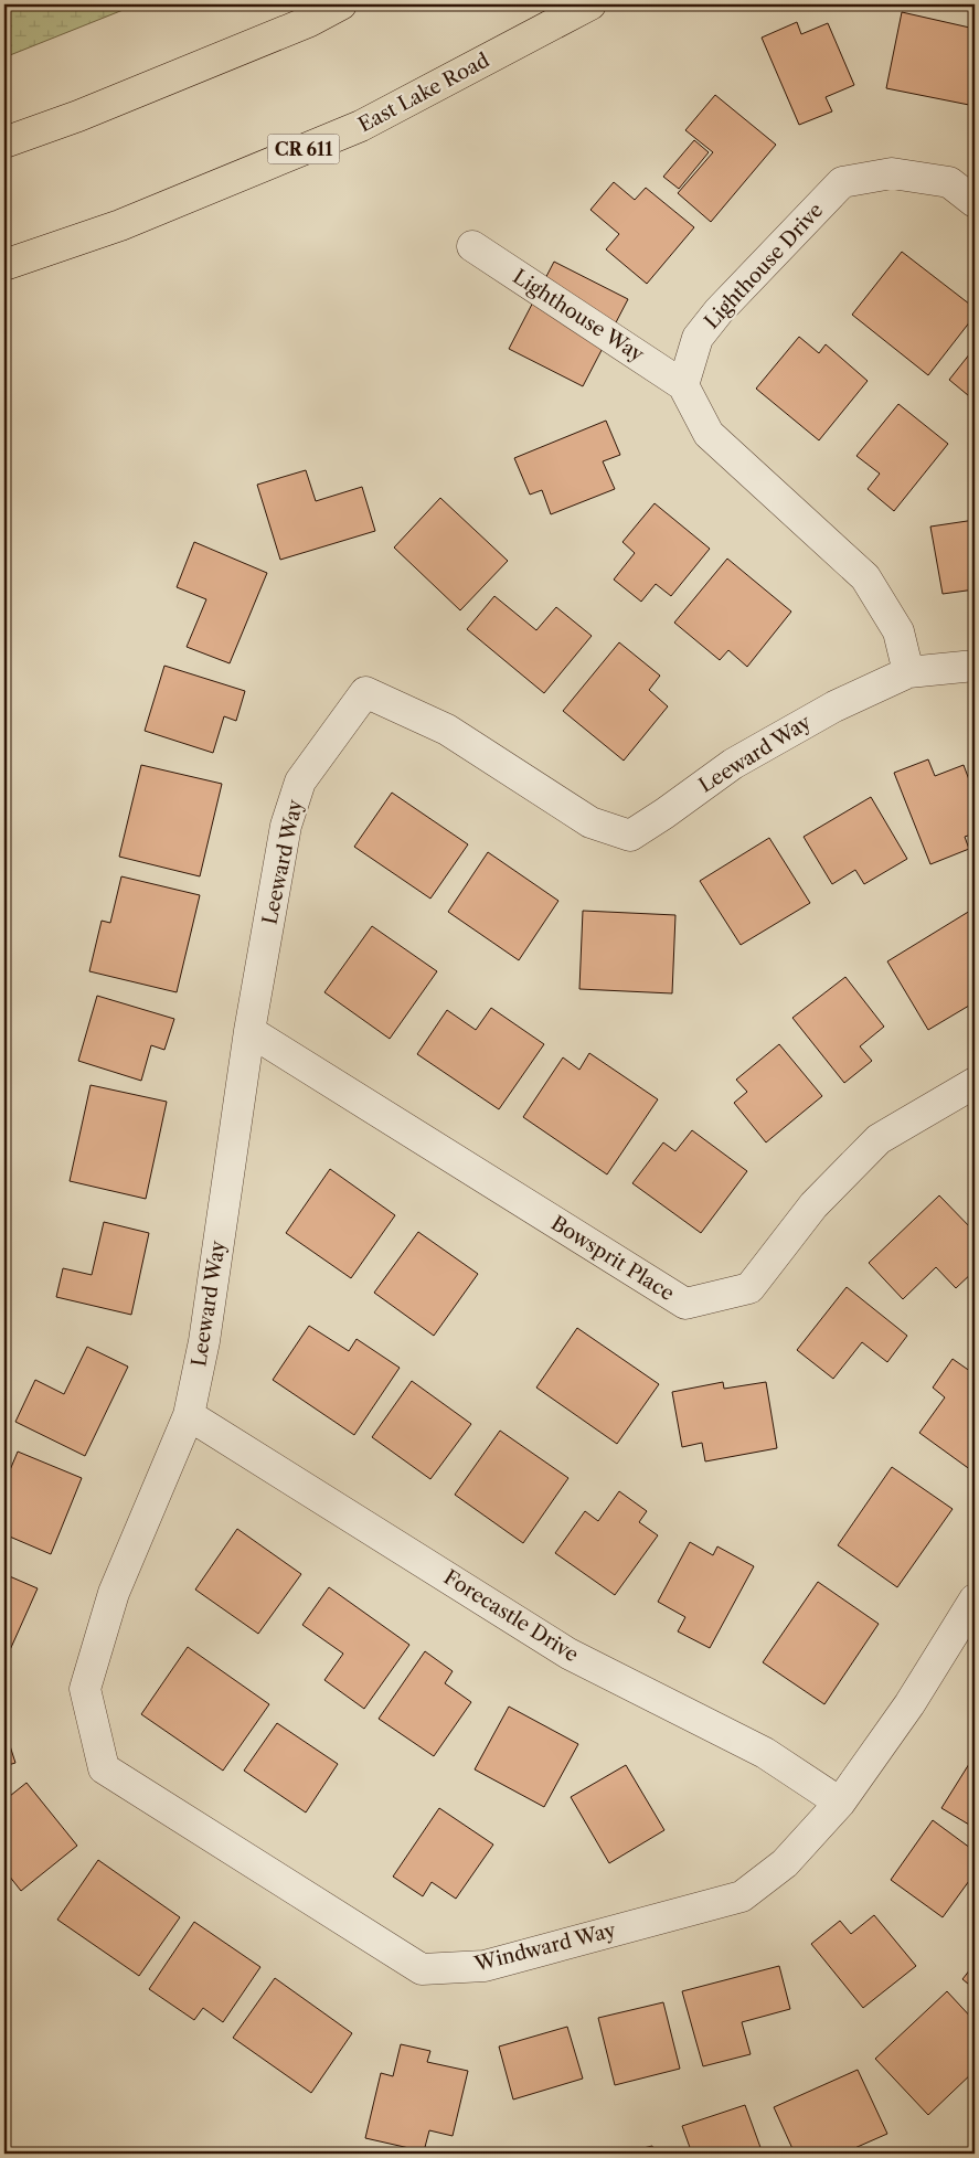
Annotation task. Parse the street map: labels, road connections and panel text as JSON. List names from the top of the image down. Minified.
{"streets":{"main road":["East Lake Road","CR 611"],"street":["Lighthouse Drive","Lighthouse Way","Leeward Way","Bowsprit Place","Forecastle Drive","Windward Way"]},"crossings":[["Lighthouse Drive","Lighthouse Way"],["Leeward Way","Bowsprit Place"],["Leeward Way","Forecastle Drive"],["Leeward Way","Windward Way"],["Forecastle Drive","Windward Way"]]}
